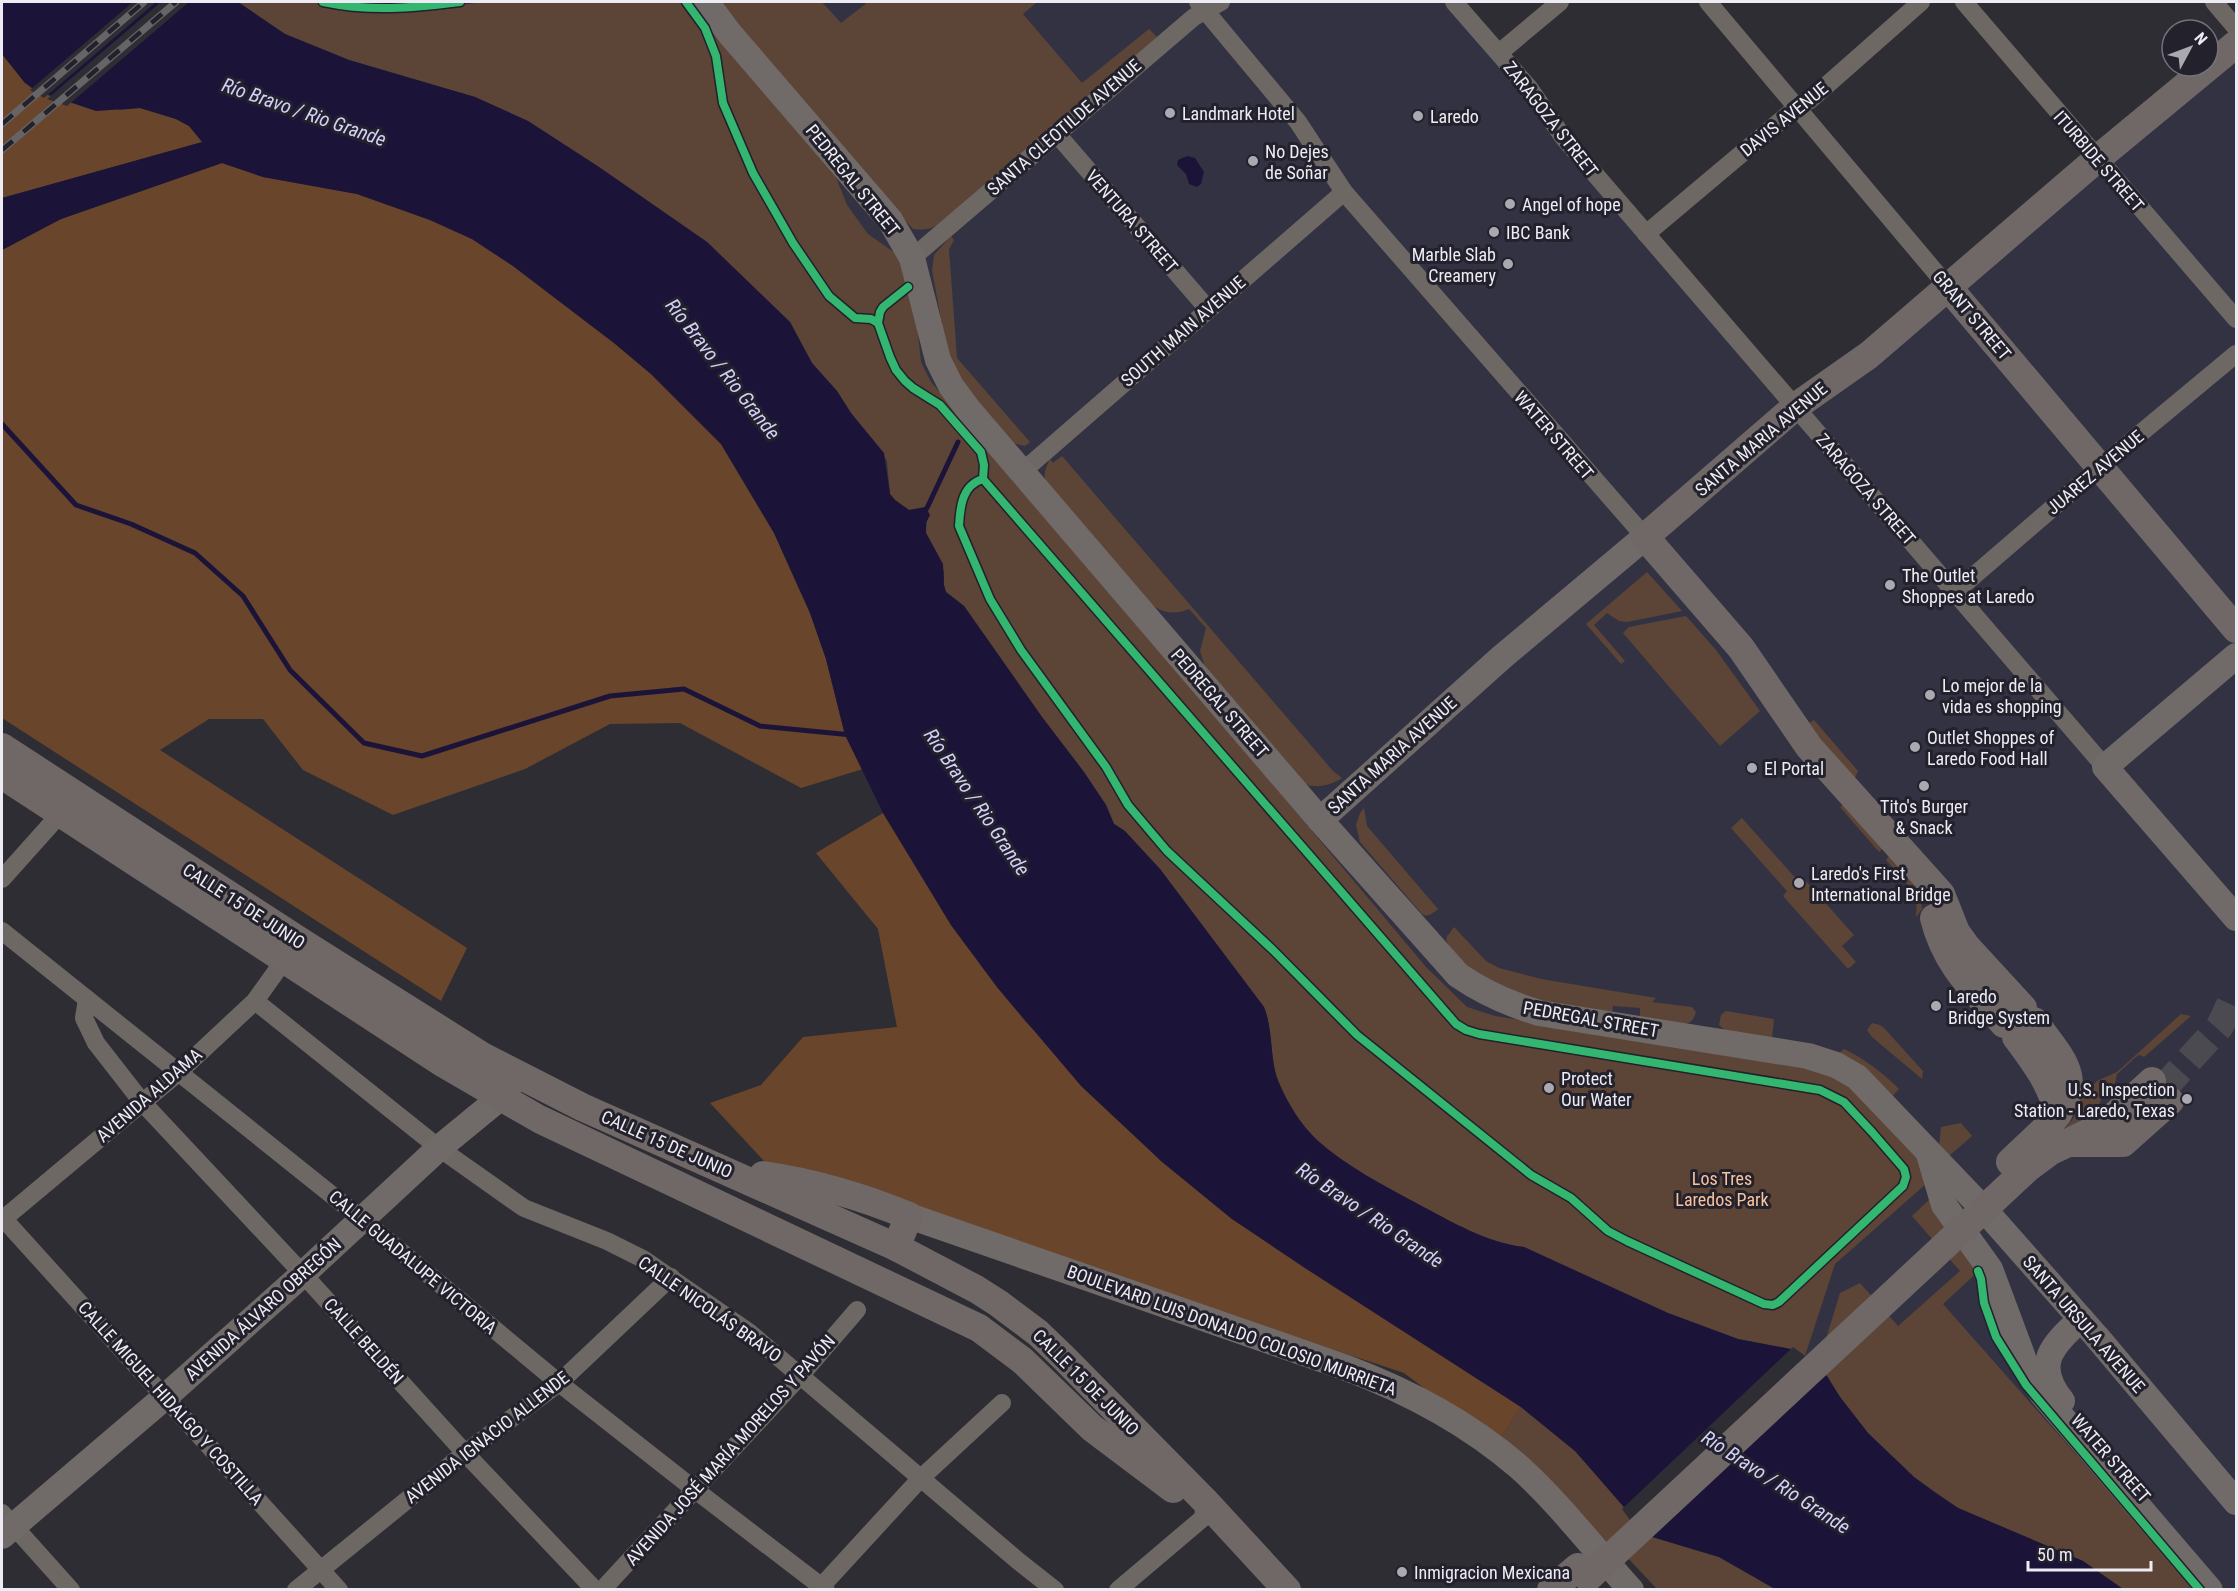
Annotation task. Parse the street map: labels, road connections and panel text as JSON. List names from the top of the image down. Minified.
{"streets":{"main road":["ZARAGOZA STREET","PEDREGAL STREET","GRANT STREET","WATER STREET","SANTA MARIA AVENUE","CALLE 15 DE JUNIO","AVENIDA ÁLVARO OBREGÓN","SANTA URSULA AVENUE","BOULEVARD LUIS DONALDO COLOSIO MURRIETA"],"street":["DAVIS AVENUE","SANTA CLEOTILDE AVENUE","ITURBIDE STREET","VENTURA STREET","SOUTH MAIN AVENUE","JUAREZ AVENUE","AVENIDA ALDAMA","CALLE GUADALUPE VICTORIA","CALLE NICOLÁS BRAVO","CALLE BELDÉN","CALLE MIGUEL HIDALGO Y COSTILLA","AVENIDA IGNACIO ALLENDE","AVENIDA JOSÉ MARÍA MORELOS Y PAVÓN"]},"crossings":[["ZARAGOZA STREET","DAVIS AVENUE"],["ZARAGOZA STREET","SANTA MARIA AVENUE"],["ZARAGOZA STREET","JUAREZ AVENUE"],["DAVIS AVENUE","GRANT STREET"],["SANTA CLEOTILDE AVENUE","PEDREGAL STREET"],["SANTA CLEOTILDE AVENUE","VENTURA STREET"],["SANTA CLEOTILDE AVENUE","WATER STREET"],["ITURBIDE STREET","SANTA MARIA AVENUE"],["PEDREGAL STREET","SOUTH MAIN AVENUE"],["PEDREGAL STREET","SANTA MARIA AVENUE"],["PEDREGAL STREET","SANTA URSULA AVENUE"],["VENTURA STREET","SOUTH MAIN AVENUE"],["GRANT STREET","SANTA MARIA AVENUE"],["GRANT STREET","JUAREZ AVENUE"],["SOUTH MAIN AVENUE","WATER STREET"],["WATER STREET","SANTA MARIA AVENUE"],["WATER STREET","SANTA URSULA AVENUE"],["CALLE 15 DE JUNIO","AVENIDA ALDAMA"],["CALLE 15 DE JUNIO","AVENIDA ÁLVARO OBREGÓN"],["AVENIDA ALDAMA","CALLE GUADALUPE VICTORIA"],["AVENIDA ALDAMA","CALLE NICOLÁS BRAVO"],["AVENIDA ALDAMA","CALLE BELDÉN"],["AVENIDA ALDAMA","CALLE MIGUEL HIDALGO Y COSTILLA"],["CALLE GUADALUPE VICTORIA","AVENIDA ÁLVARO OBREGÓN"],["CALLE GUADALUPE VICTORIA","CALLE BELDÉN"],["CALLE GUADALUPE VICTORIA","AVENIDA IGNACIO ALLENDE"],["CALLE GUADALUPE VICTORIA","AVENIDA JOSÉ MARÍA MORELOS Y PAVÓN"],["AVENIDA ÁLVARO OBREGÓN","CALLE NICOLÁS BRAVO"],["AVENIDA ÁLVARO OBREGÓN","CALLE BELDÉN"],["AVENIDA ÁLVARO OBREGÓN","CALLE MIGUEL HIDALGO Y COSTILLA"],["CALLE NICOLÁS BRAVO","AVENIDA IGNACIO ALLENDE"],["CALLE NICOLÁS BRAVO","AVENIDA JOSÉ MARÍA MORELOS Y PAVÓN"],["CALLE BELDÉN","AVENIDA IGNACIO ALLENDE"],["CALLE MIGUEL HIDALGO Y COSTILLA","AVENIDA IGNACIO ALLENDE"]],"water":["Río Bravo / Rio Grande"],"parks":["Los Tres Laredos Park"],"places":["Landmark Hotel","Laredo","No Dejes de Soñar","Angel of hope","IBC Bank","Marble Slab Creamery","The Outlet Shoppes at Laredo","Lo mejor de la vida es shopping","Outlet Shoppes of Laredo Food Hall","El Portal","Tito's Burger & Snack","Laredo's First International Bridge","Laredo Bridge System","Protect Our Water","U.S. Inspection Station - Laredo, Texas","Inmigracion Mexicana"],"scale_bar":"50 m","north":"top right"}
